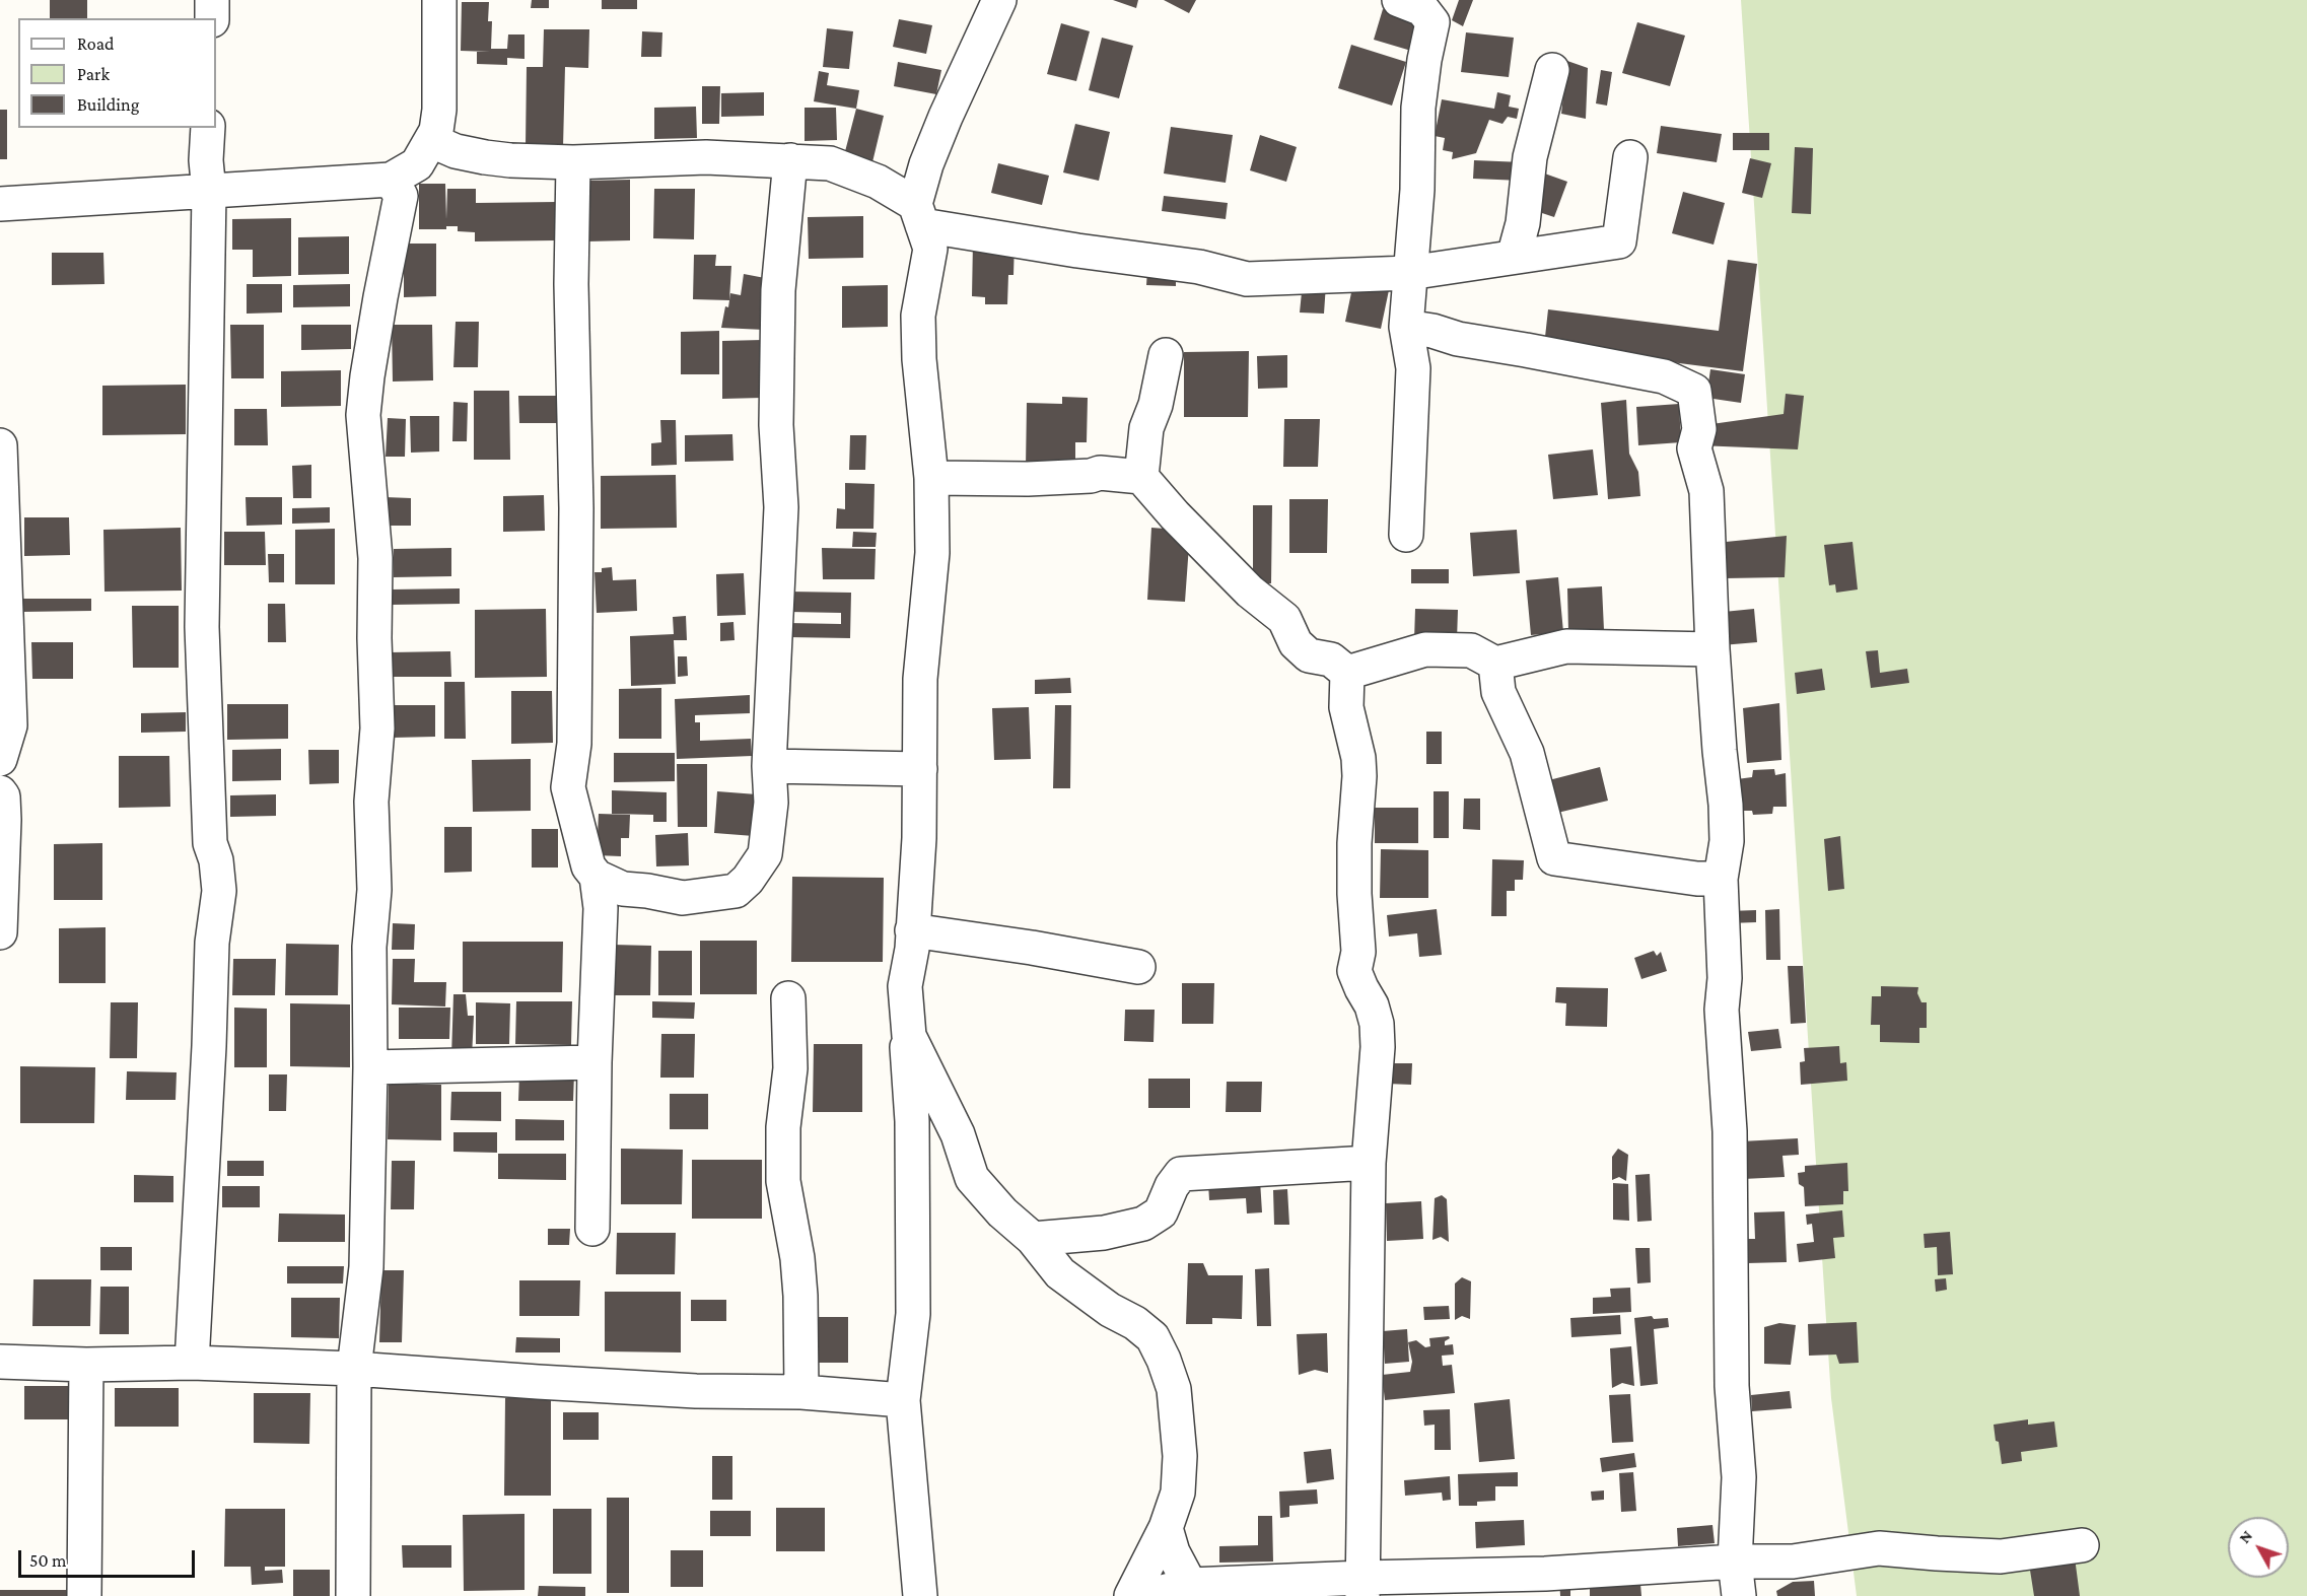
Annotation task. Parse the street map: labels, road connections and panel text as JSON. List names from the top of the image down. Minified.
{"legend":["Road","Park","Building"],"scale_bar":"50 m","north":"top left"}
